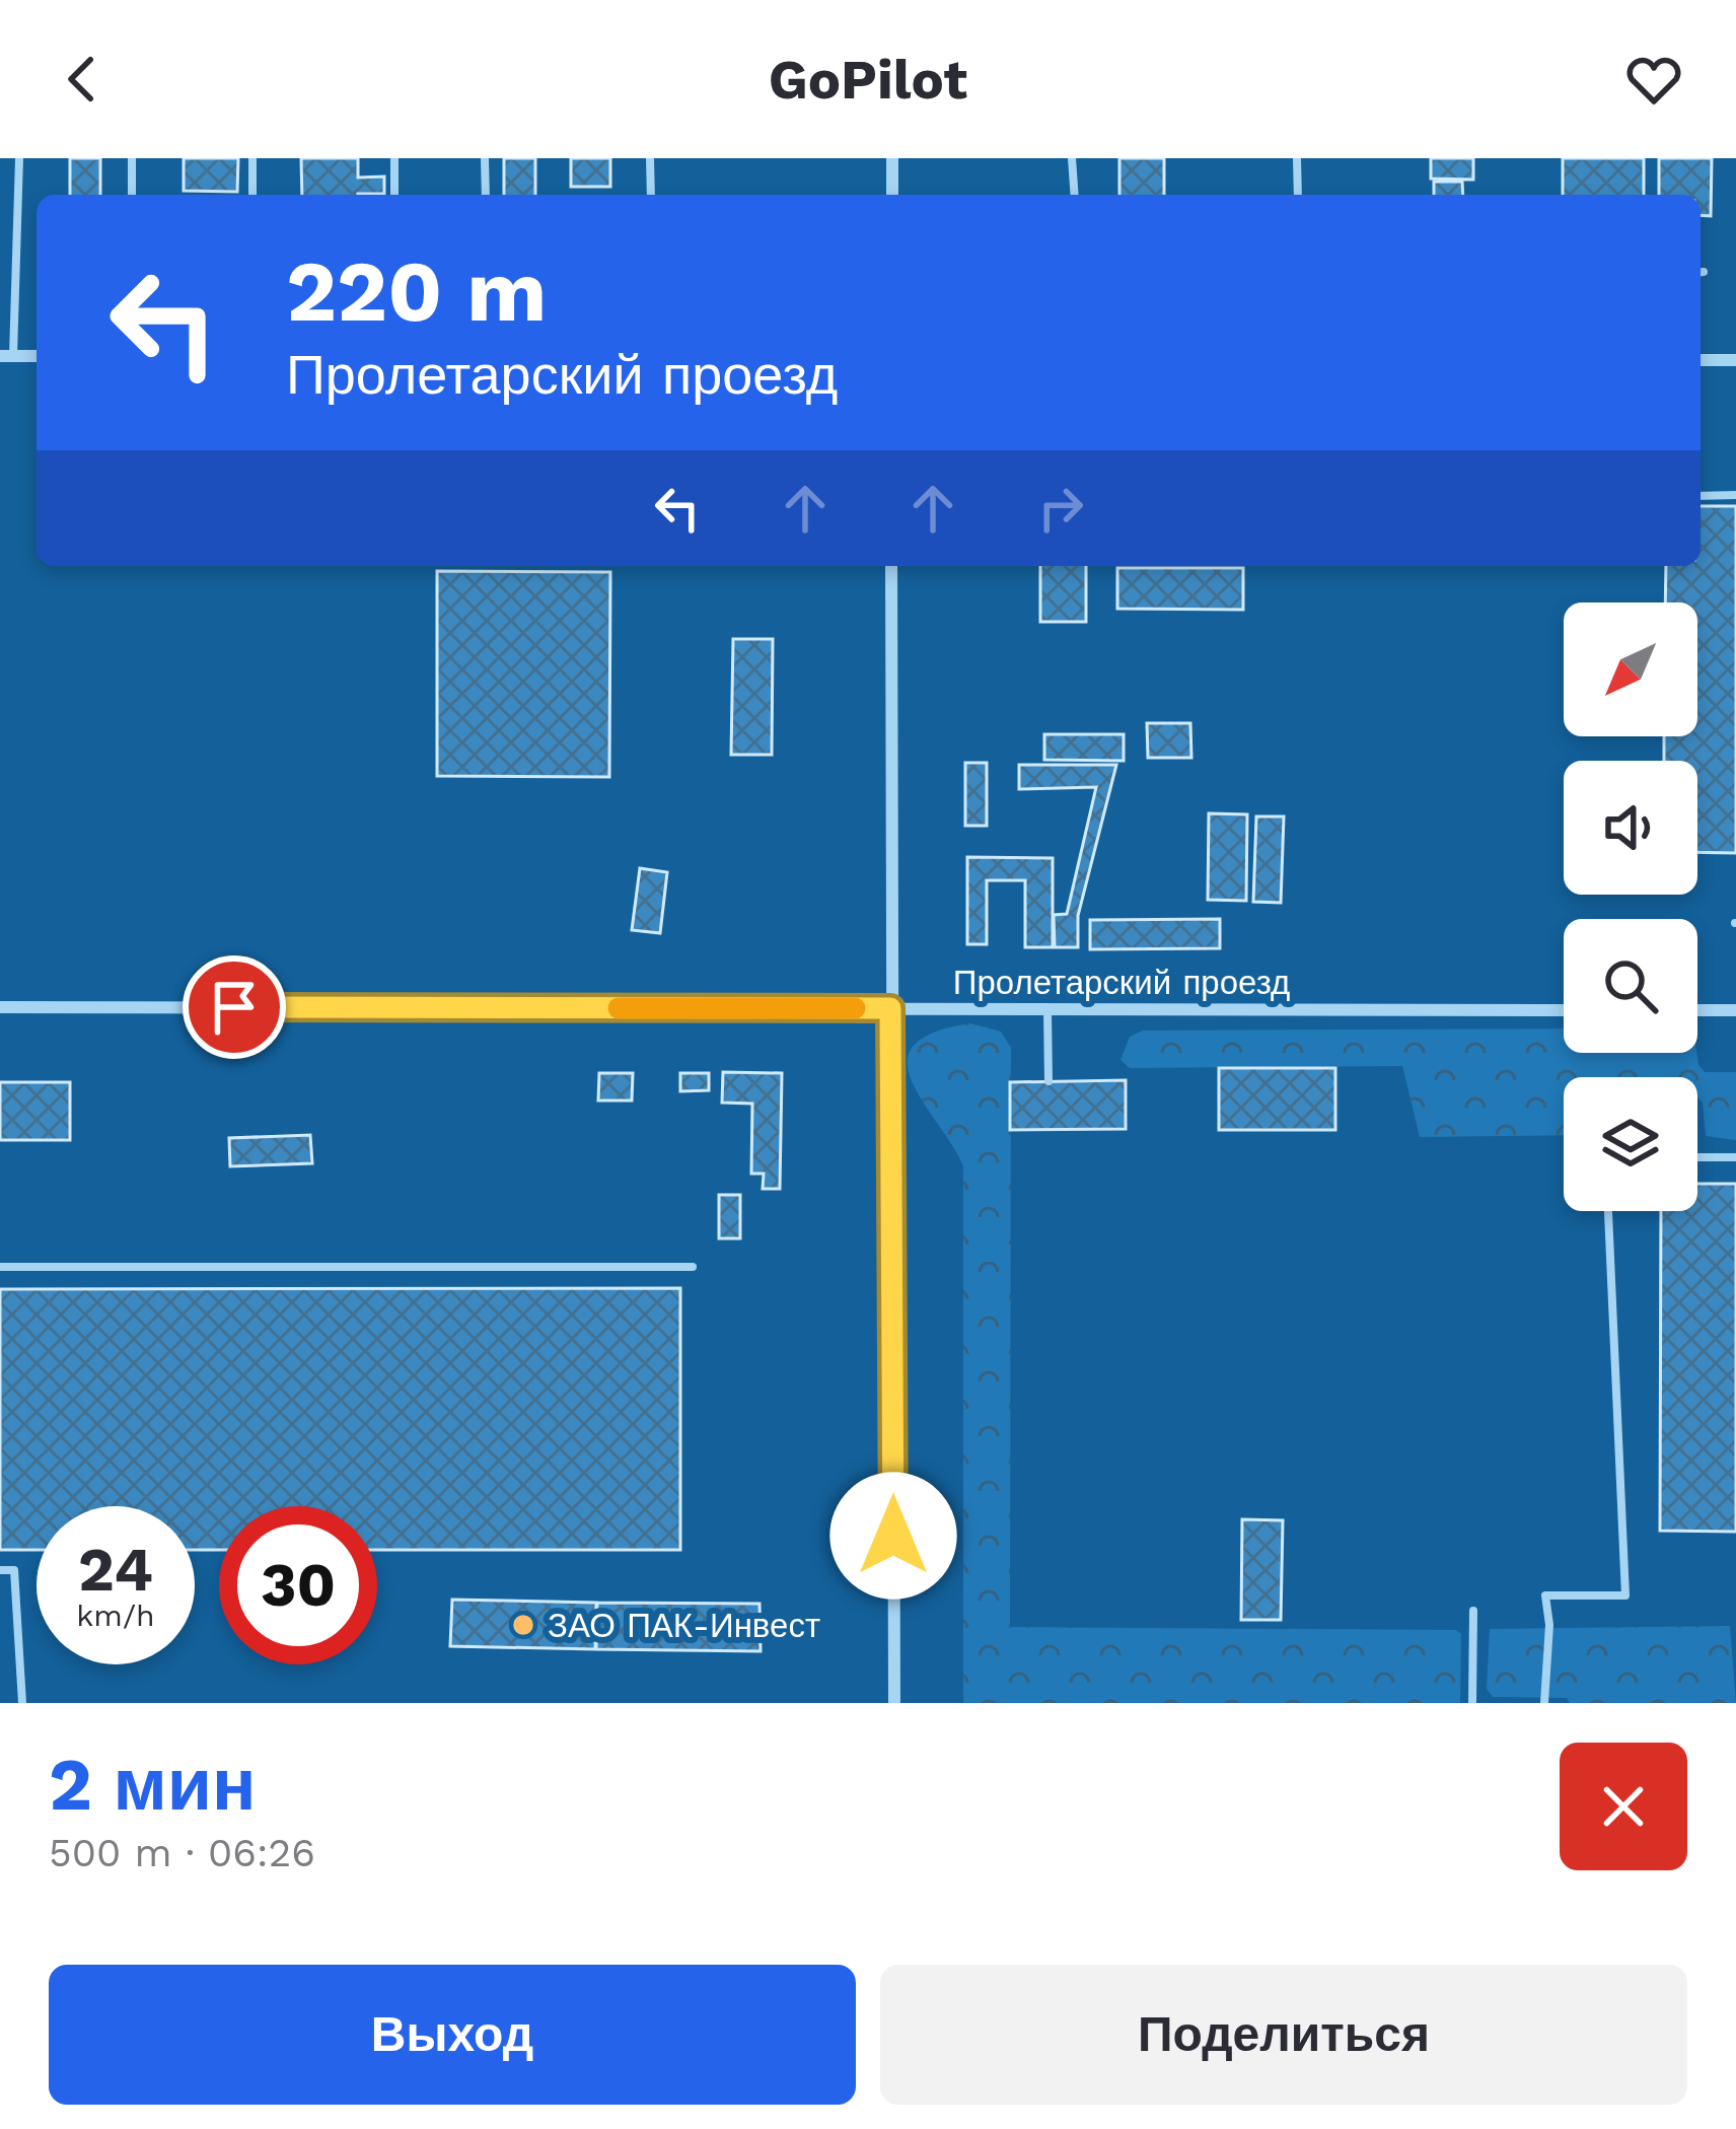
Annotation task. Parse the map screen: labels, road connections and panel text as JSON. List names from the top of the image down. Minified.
{"streets":{"street":["Пролетарский проезд"]},"places":["ЗАО ПАК-Инвест"],"north":"bottom left","page":{"header":"GoPilot","turn":["220 m","Пролетарский проезд"],"speed":"24 km/h","limit":"30","heading":["2 мин","500 m · 06:26"],"buttons":["Выход","Поделиться"]}}
